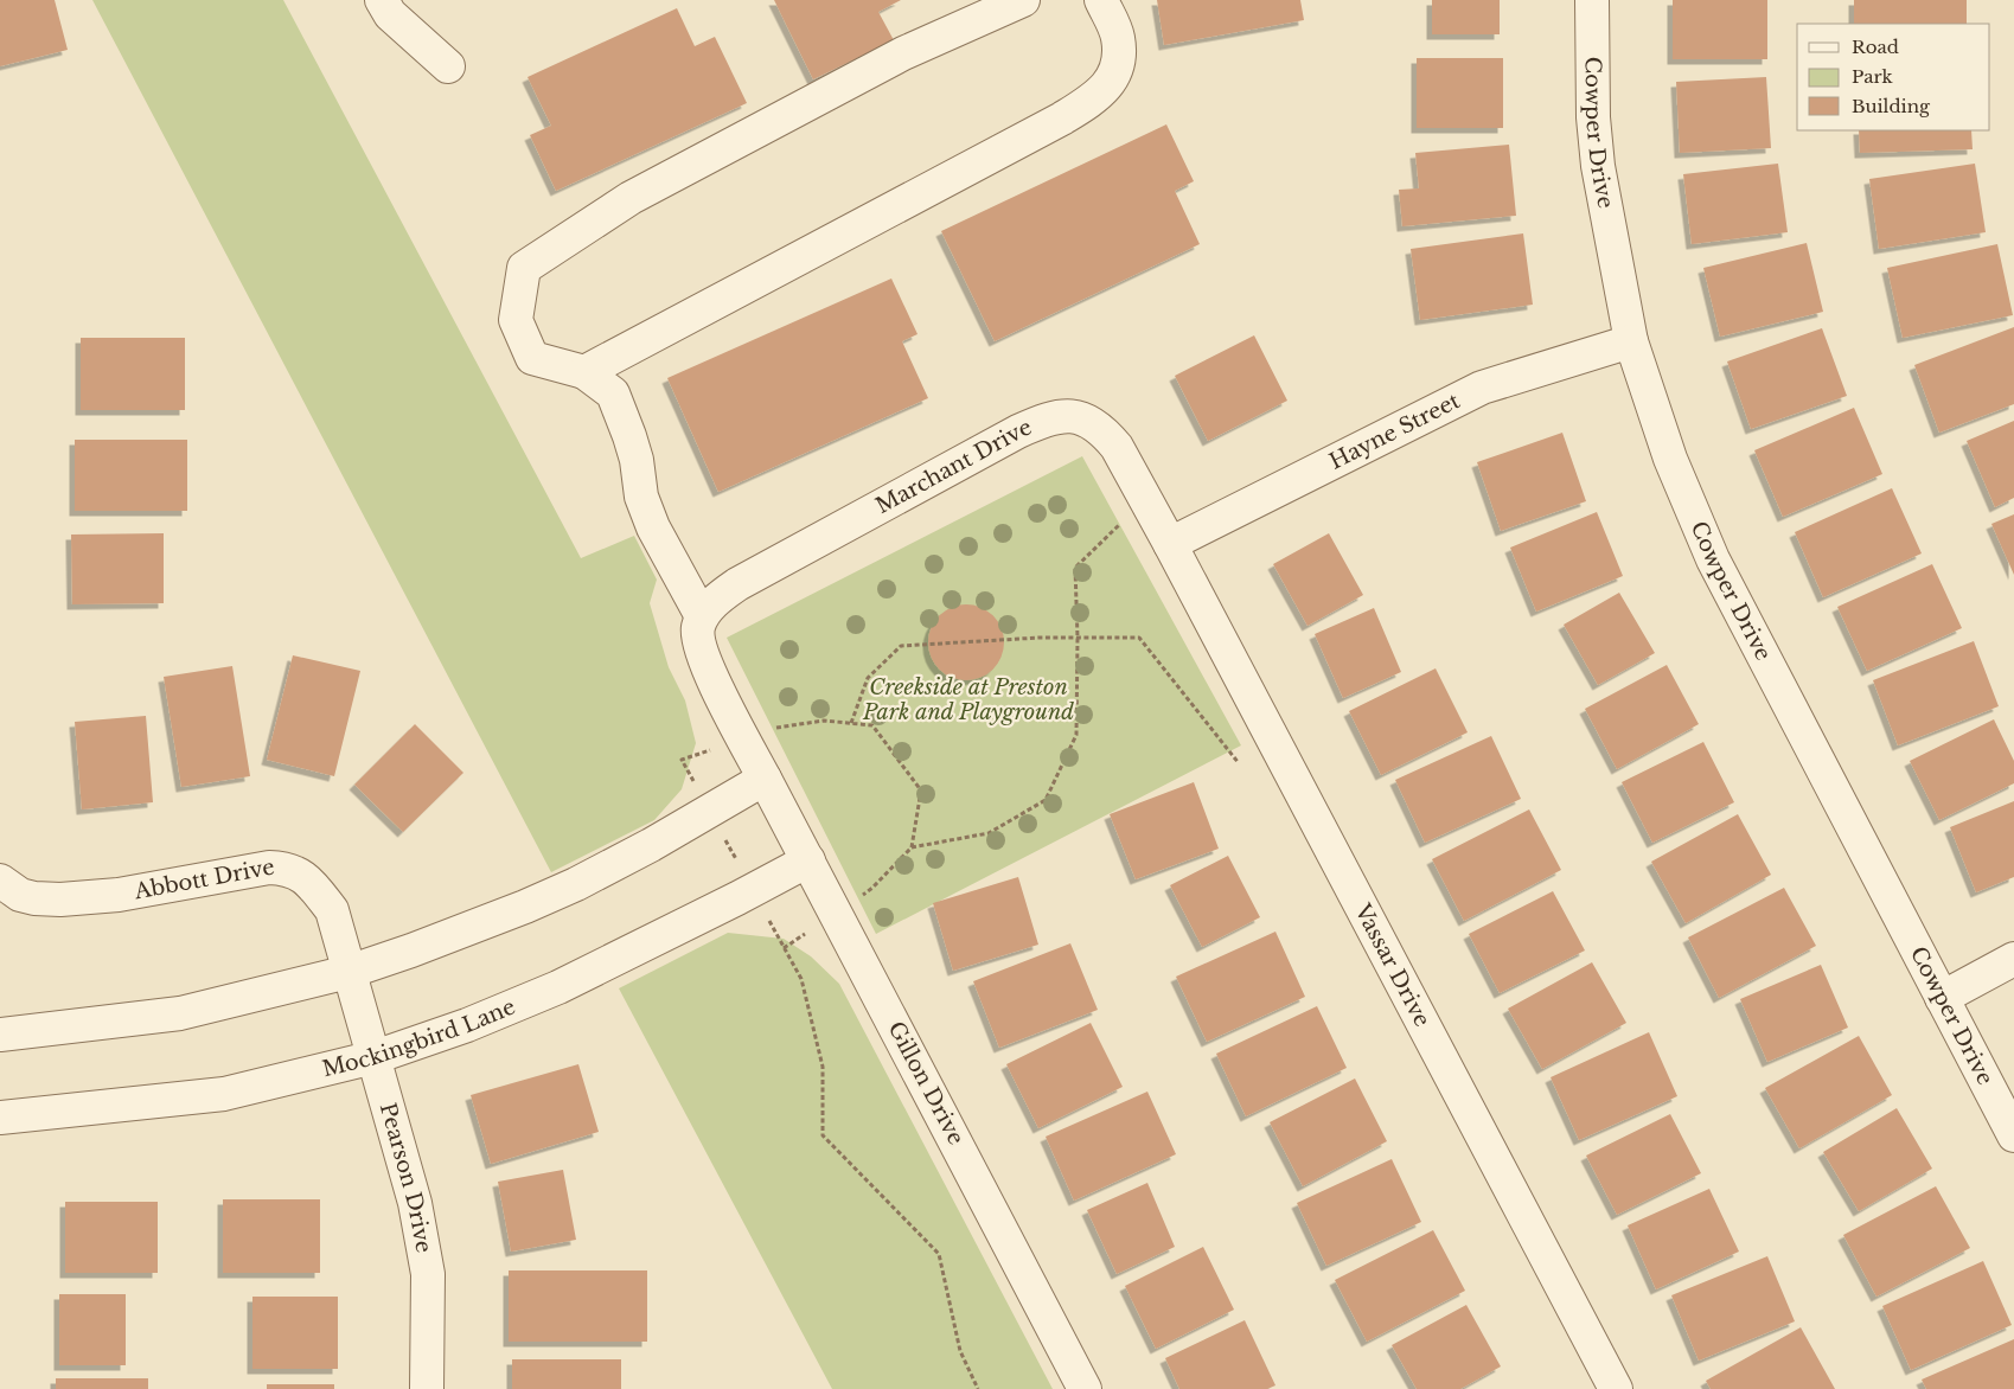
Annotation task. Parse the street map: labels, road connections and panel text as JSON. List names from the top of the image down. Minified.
{"streets":{"street":["Cowper Drive","Hayne Street","Marchant Drive","Abbott Drive","Vassar Drive","Mockingbird Lane","Gillon Drive","Pearson Drive"]},"crossings":[["Cowper Drive","Hayne Street"],["Hayne Street","Marchant Drive"],["Hayne Street","Vassar Drive"],["Marchant Drive","Vassar Drive"],["Abbott Drive","Pearson Drive"],["Mockingbird Lane","Gillon Drive"],["Mockingbird Lane","Pearson Drive"]],"parks":["Creekside at Preston Park and Playground"],"legend":["Road","Park","Building"]}
